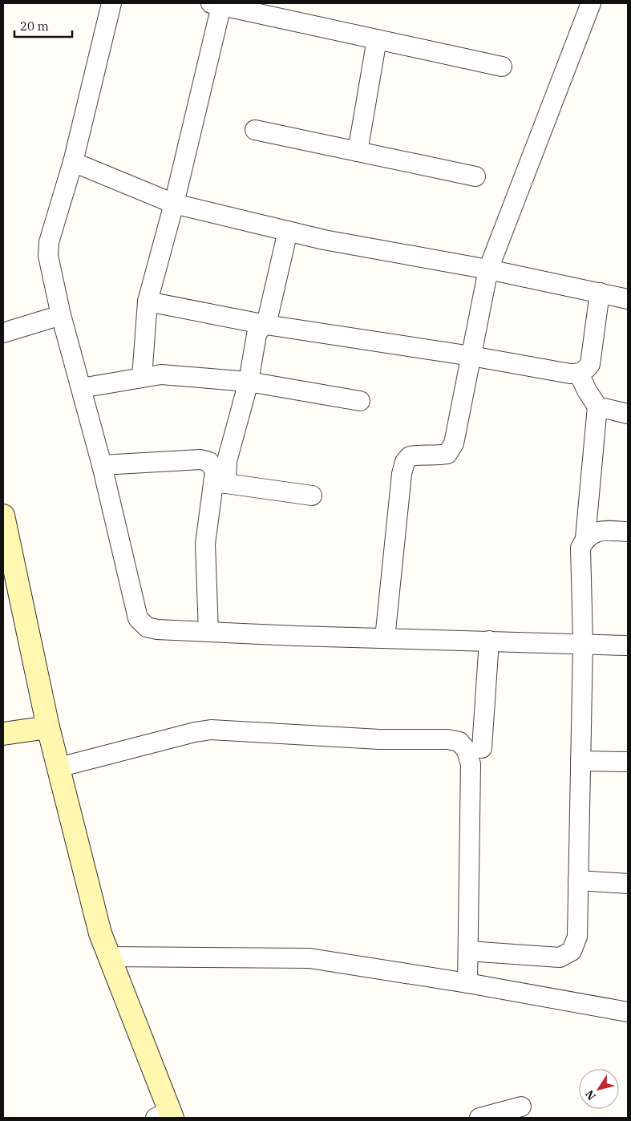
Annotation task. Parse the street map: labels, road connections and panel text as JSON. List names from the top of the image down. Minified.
{"scale_bar":"20 m","north":"bottom left"}
